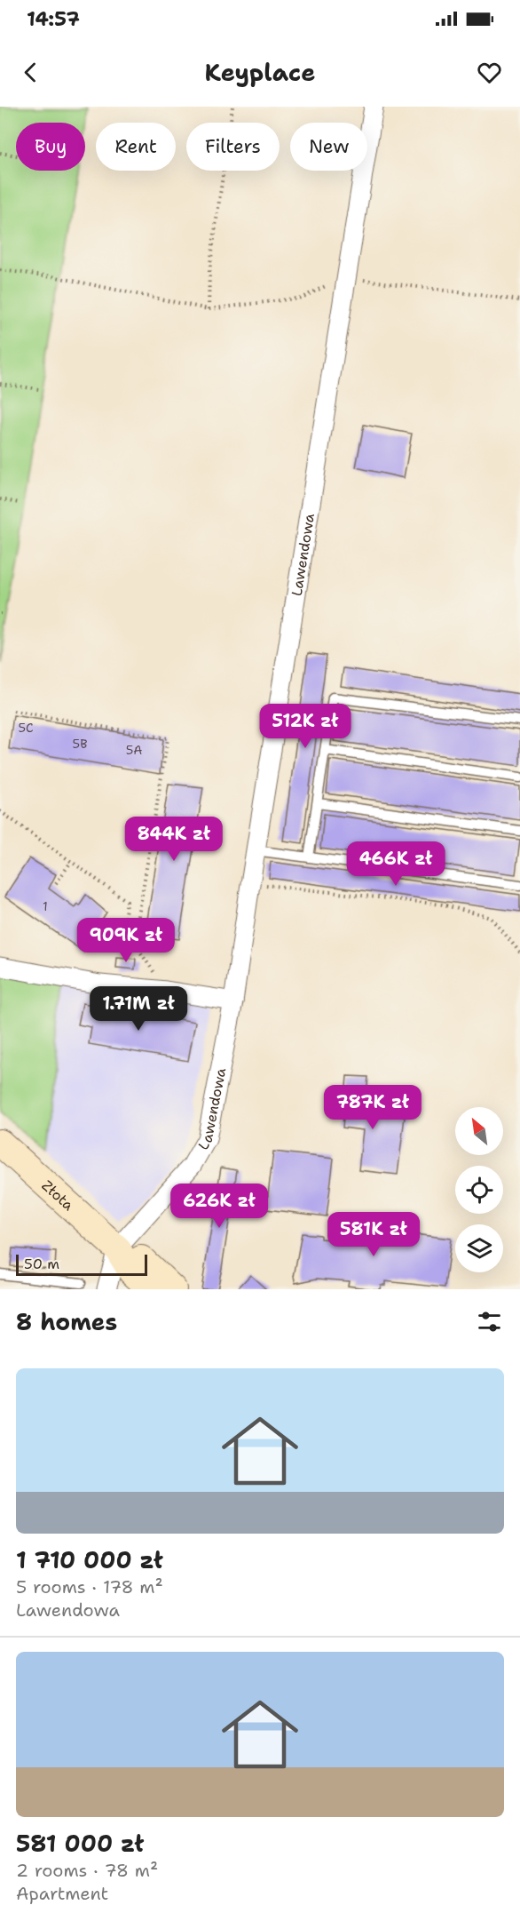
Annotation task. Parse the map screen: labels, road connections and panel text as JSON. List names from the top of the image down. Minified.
{"streets":{"street":["Lawendowa","Złota"]},"crossings":[["Lawendowa","Złota"]],"house_numbers":["5C","5B","5A","1"],"scale_bar":"50 m","north":"top left","page":{"status":"14:57","header":"Keyplace","chip":["Buy","Rent","Filters","New"],"price":["512K zł","844K zł","466K zł","909K zł","1.71M zł","787K zł","626K zł","581K zł"],"scale":"50 m","heading":"8 homes","list":[{"name":"1 710 000 zł","note":"5 rooms · 178 m² · Lawendowa"},{"name":"581 000 zł","note":"2 rooms · 78 m² · Apartment"}]}}
